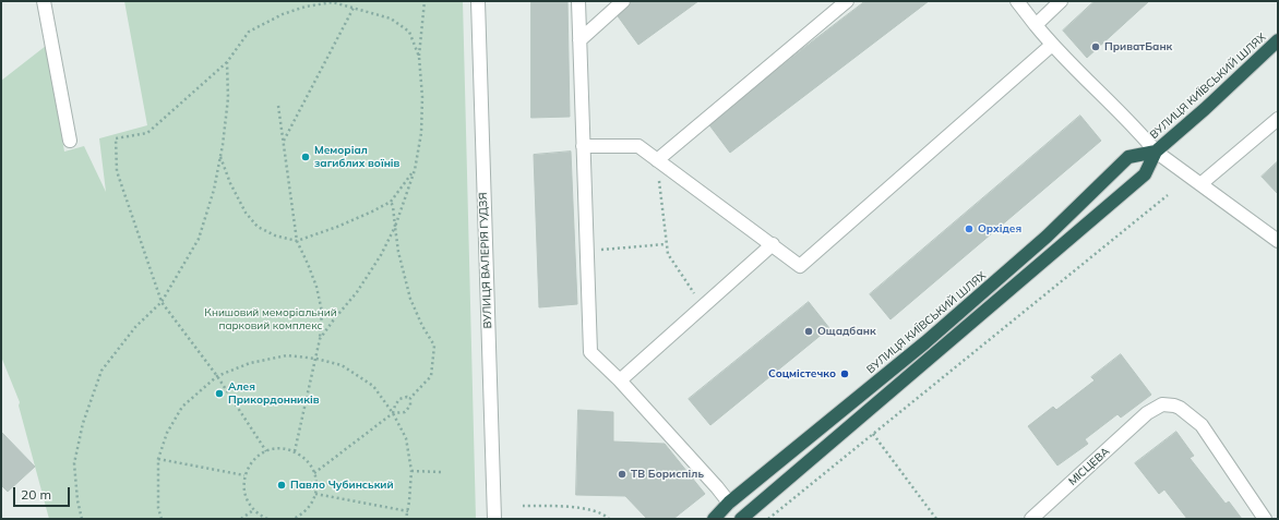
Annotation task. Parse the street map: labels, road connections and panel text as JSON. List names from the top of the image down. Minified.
{"streets":{"highway":["ВУЛИЦЯ КИЇВСЬКИЙ ШЛЯХ"],"street":["ВУЛИЦЯ ВАЛЕРІЯ ГУДЗЯ","МІСЦЕВА"]},"parks":["Книшовий меморіальний парковий комплекс"],"places":["ПриватБанк","Меморіал загиблих воїнів","Орхідея","Ощадбанк","Соцмістечко","Алея Прикордонників","ТВ Бориспіль","Павло Чубинський"],"scale_bar":"20 m"}
